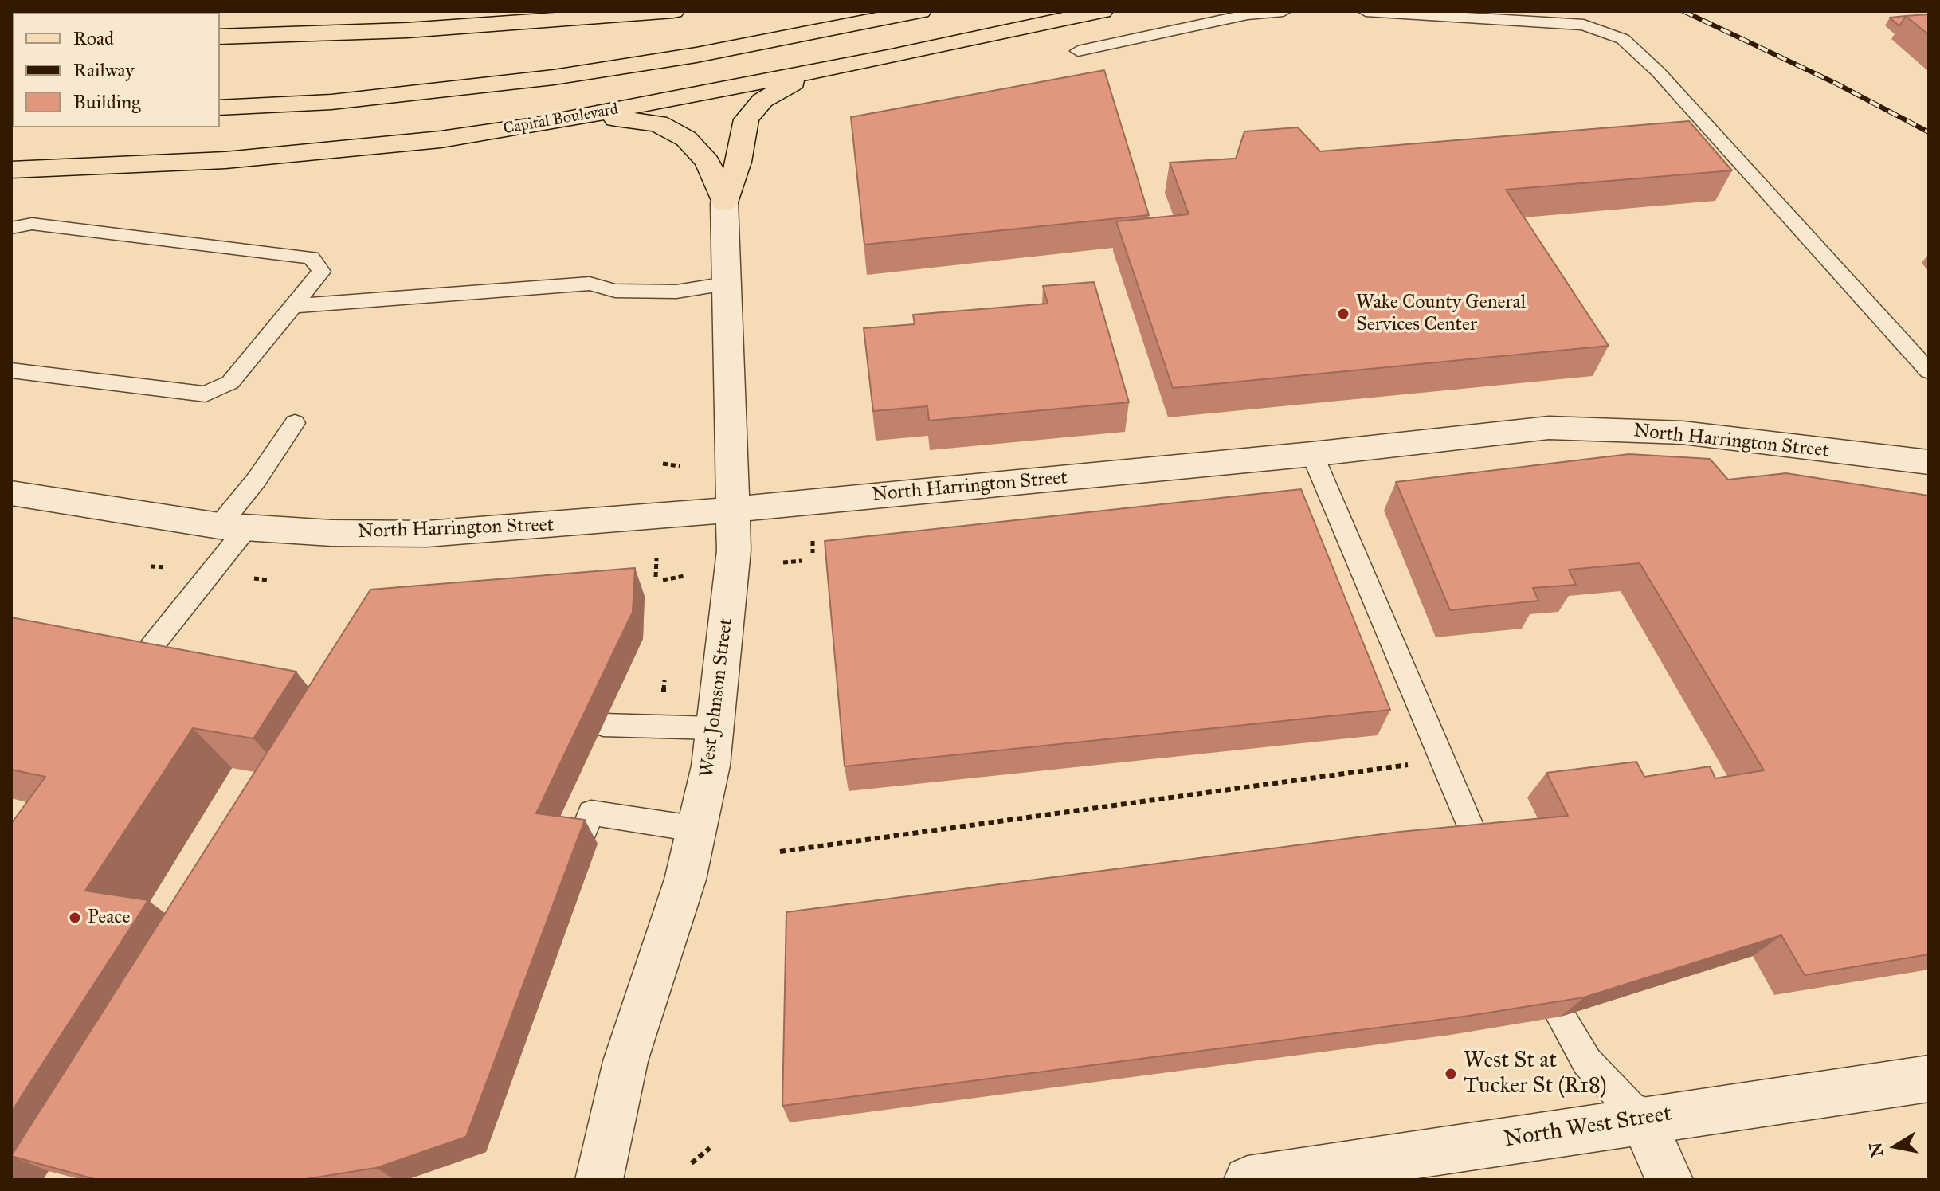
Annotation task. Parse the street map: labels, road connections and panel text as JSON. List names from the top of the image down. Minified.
{"streets":{"main road":["Capital Boulevard"],"street":["North Harrington Street","West Johnson Street","North West Street"]},"crossings":[["North Harrington Street","West Johnson Street"]],"places":["Wake County General Services Center","Peace","West St at Tucker St (R18)"],"legend":["Road","Railway","Building"],"north":"left"}
